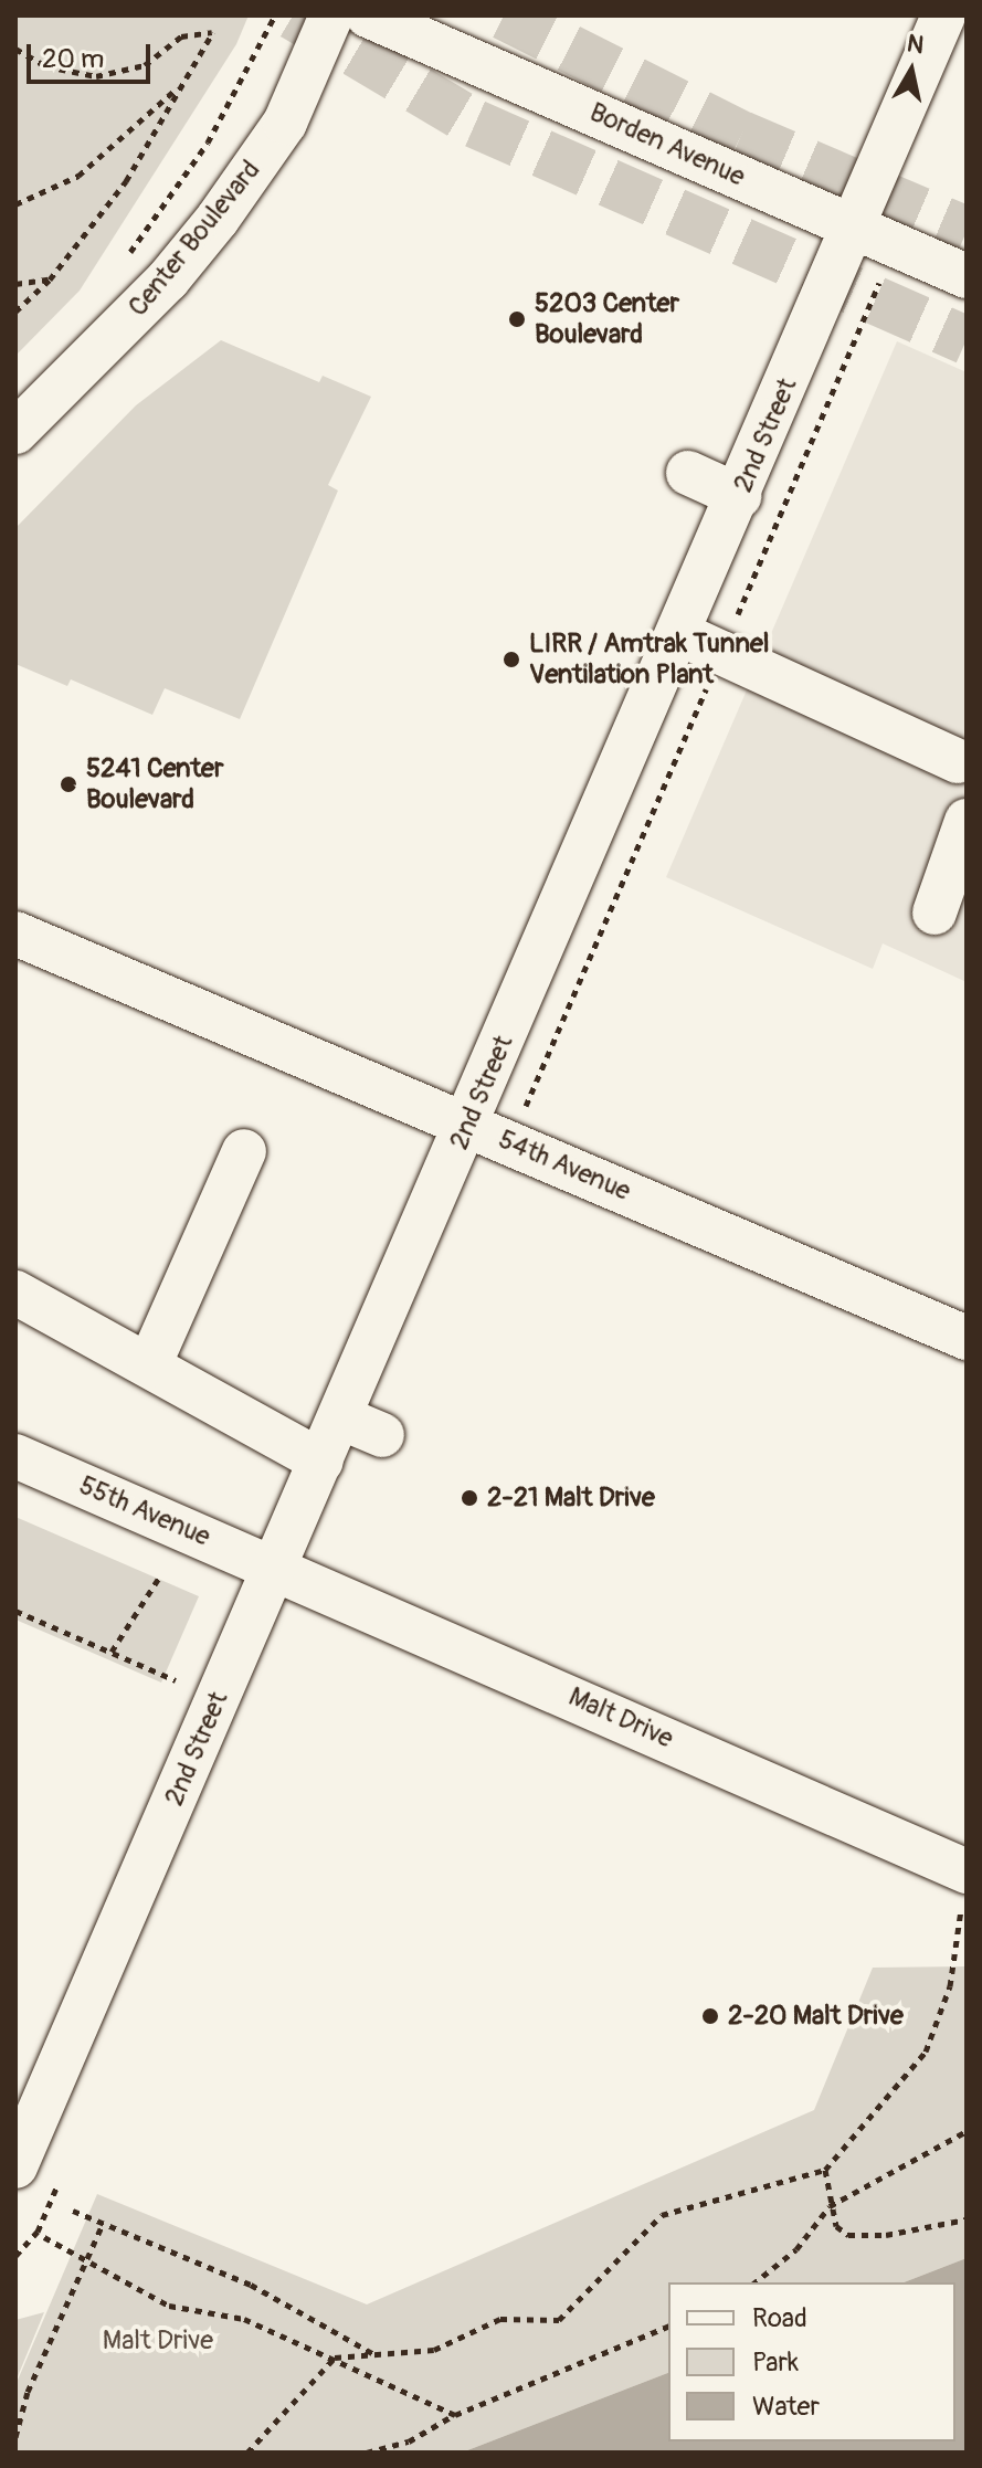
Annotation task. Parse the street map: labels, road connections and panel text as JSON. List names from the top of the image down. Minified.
{"streets":{"street":["Borden Avenue","Center Boulevard","2nd Street","54th Avenue","55th Avenue","Malt Drive"]},"crossings":[["Borden Avenue","2nd Street"],["2nd Street","54th Avenue"],["2nd Street","55th Avenue"],["2nd Street","Malt Drive"],["55th Avenue","Malt Drive"]],"parks":["Malt Drive"],"places":["5203 Center Boulevard","LIRR / Amtrak Tunnel Ventilation Plant","5241 Center Boulevard","2-21 Malt Drive","2-20 Malt Drive"],"legend":["Road","Park","Water"],"scale_bar":"20 m","north":"top"}
